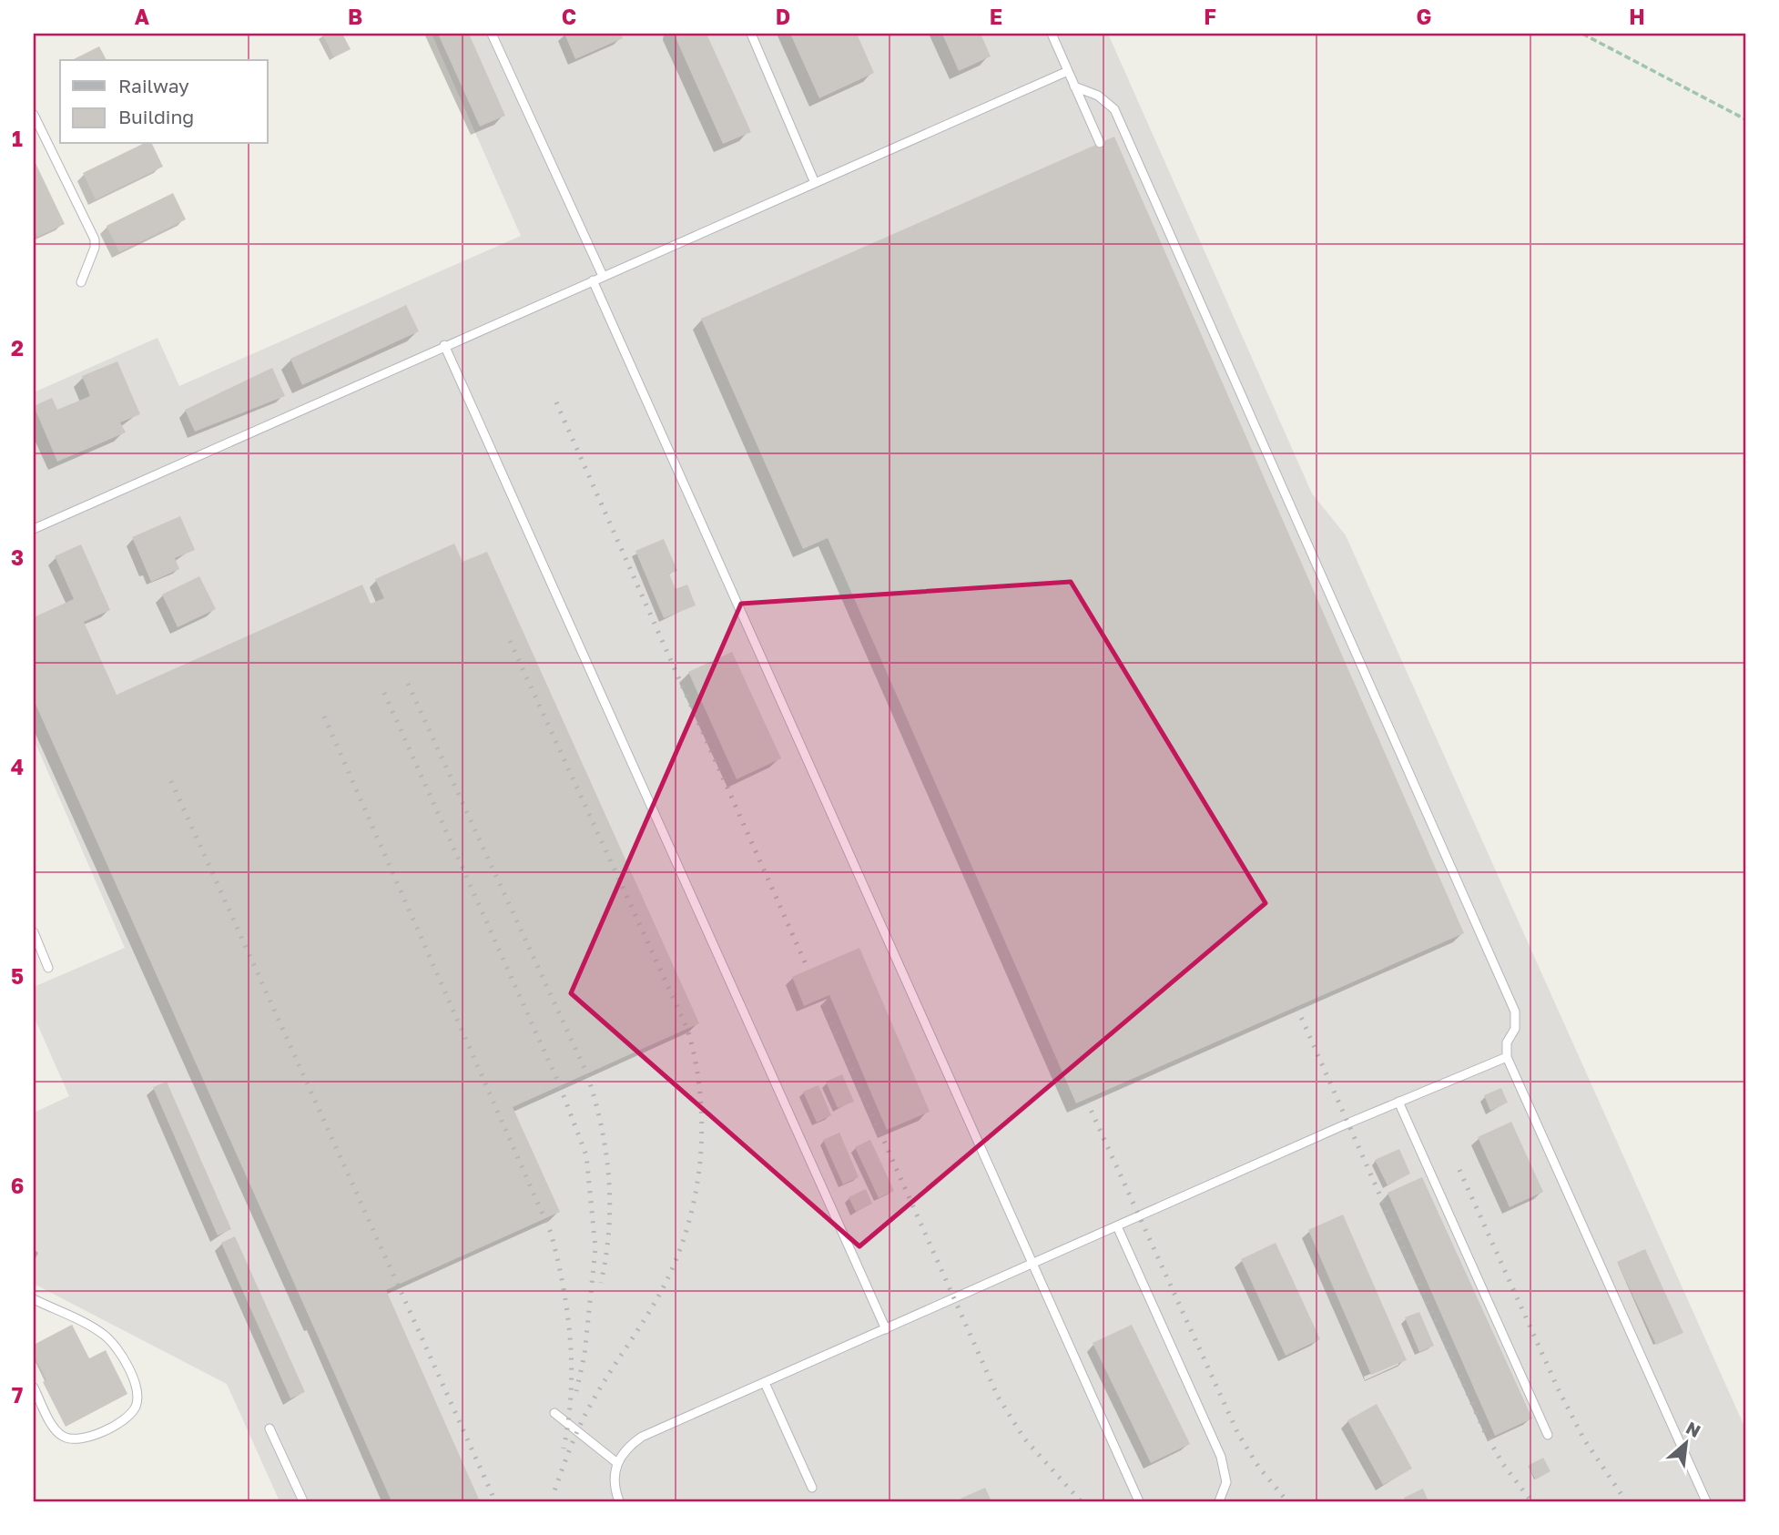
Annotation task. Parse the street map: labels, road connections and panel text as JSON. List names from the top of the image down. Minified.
{"legend":["Railway","Building"],"north":"top right","grid":{"columns":["A","B","C","D","E","F","G","H"],"rows":["1","2","3","4","5","6","7"]}}
